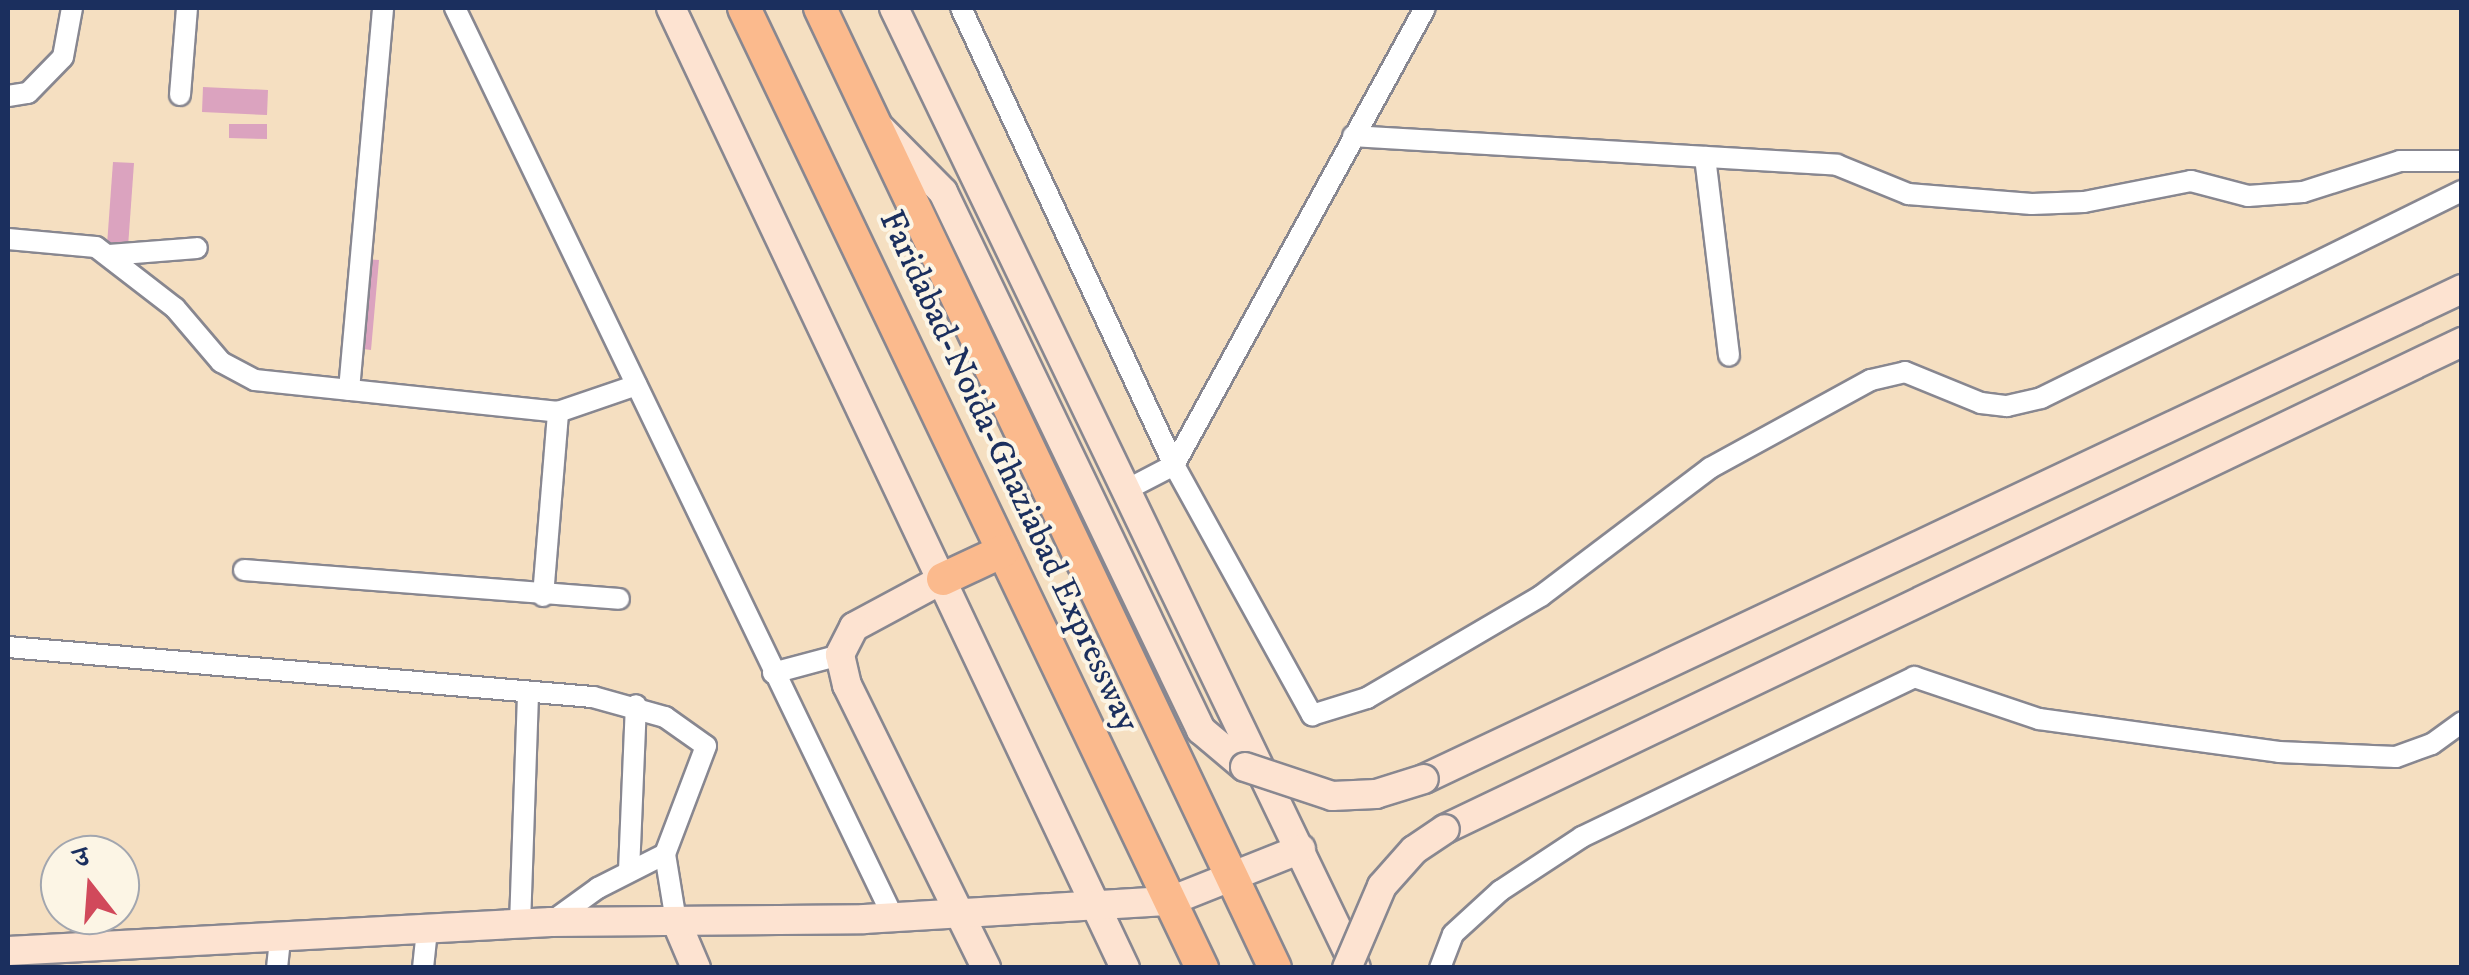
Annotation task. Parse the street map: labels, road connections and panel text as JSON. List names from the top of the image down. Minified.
{"streets":{"main road":["Faridabad-Noida-Ghaziabad Expressway"]},"north":"top"}
